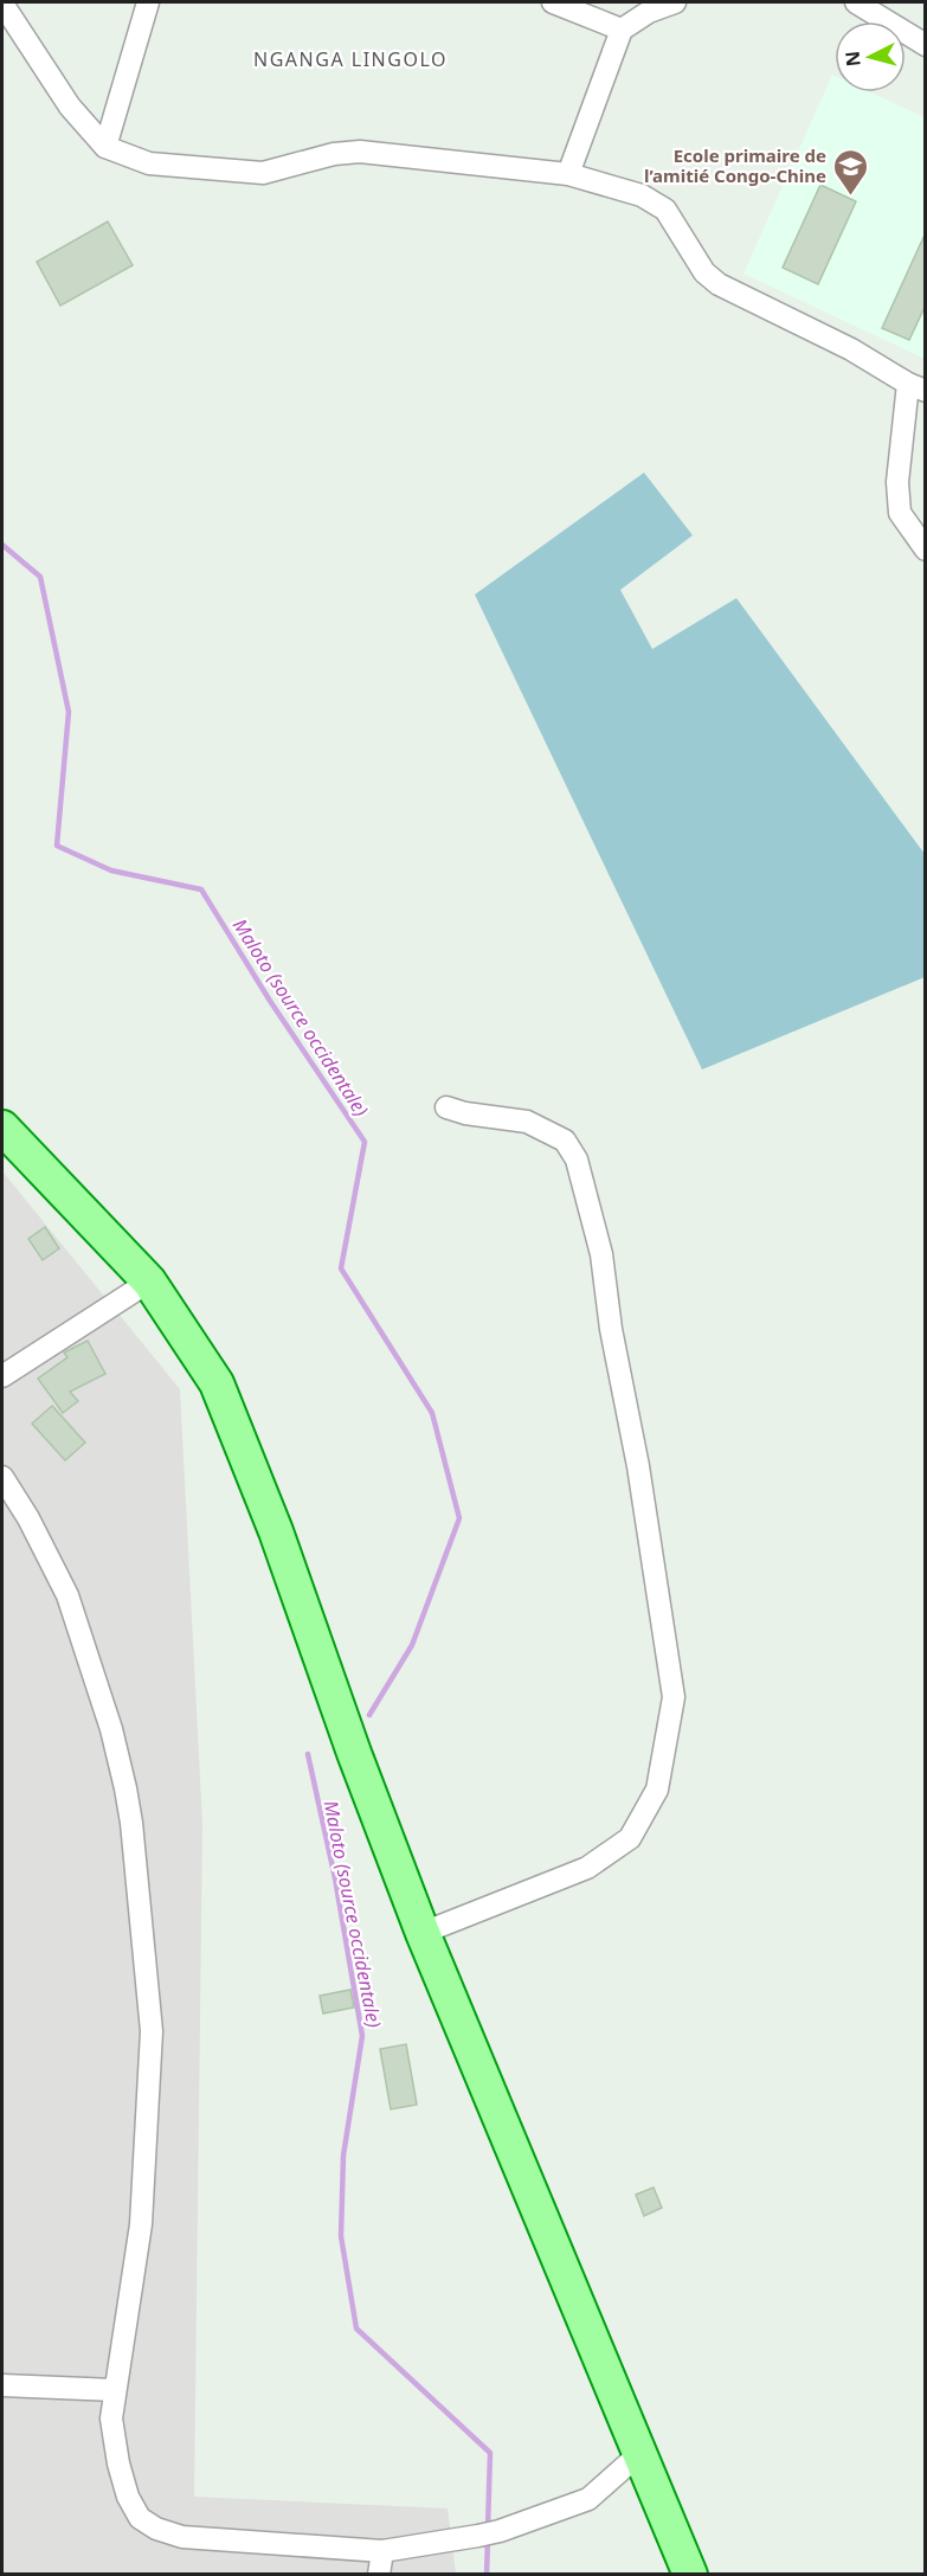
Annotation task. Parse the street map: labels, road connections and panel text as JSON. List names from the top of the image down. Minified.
{"districts":["NGANGA LINGOLO"],"water":["Maloto (source occidentale)"],"places":{"school or university":["Ecole primaire de l’amitié Congo-Chine"]},"north":"left"}
